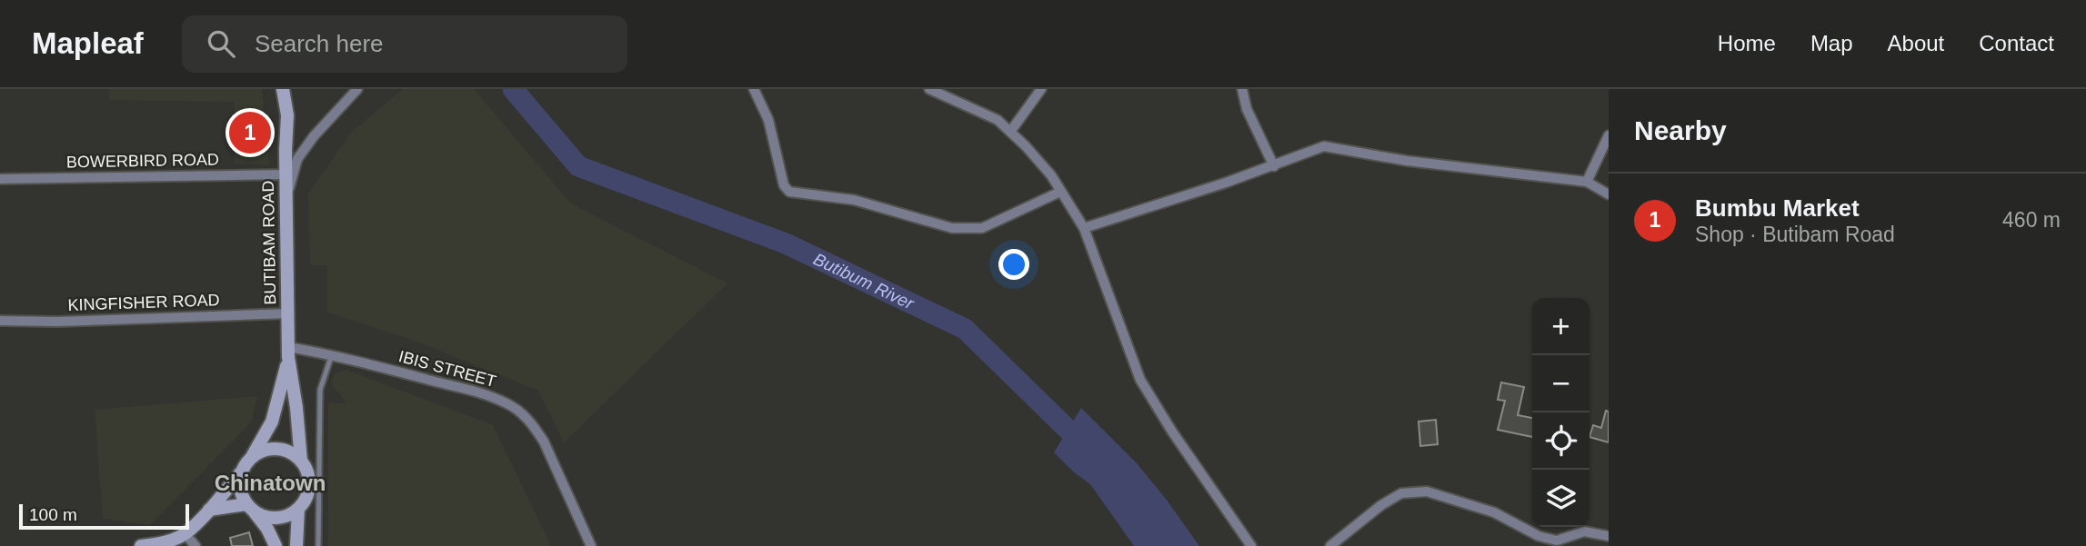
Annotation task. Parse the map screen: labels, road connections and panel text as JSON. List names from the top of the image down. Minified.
{"streets":{"main road":["BUTIBAM ROAD"],"street":["BOWERBIRD ROAD","KINGFISHER ROAD","IBIS STREET"]},"crossings":[["BOWERBIRD ROAD","BUTIBAM ROAD"],["BUTIBAM ROAD","KINGFISHER ROAD"],["BUTIBAM ROAD","IBIS STREET"]],"districts":["Chinatown"],"water":["Butibum River"],"scale_bar":"100 m","page":{"header":"Mapleaf","search":"Search here","nav":["Home","Map","About","Contact"],"heading":"Nearby","pins":"1","list":[{"mark":"1","name":"Bumbu Market","note":"Shop · Butibam Road","value":"460 m"}],"map_buttons":["+","−"],"scale":"100 m"}}
